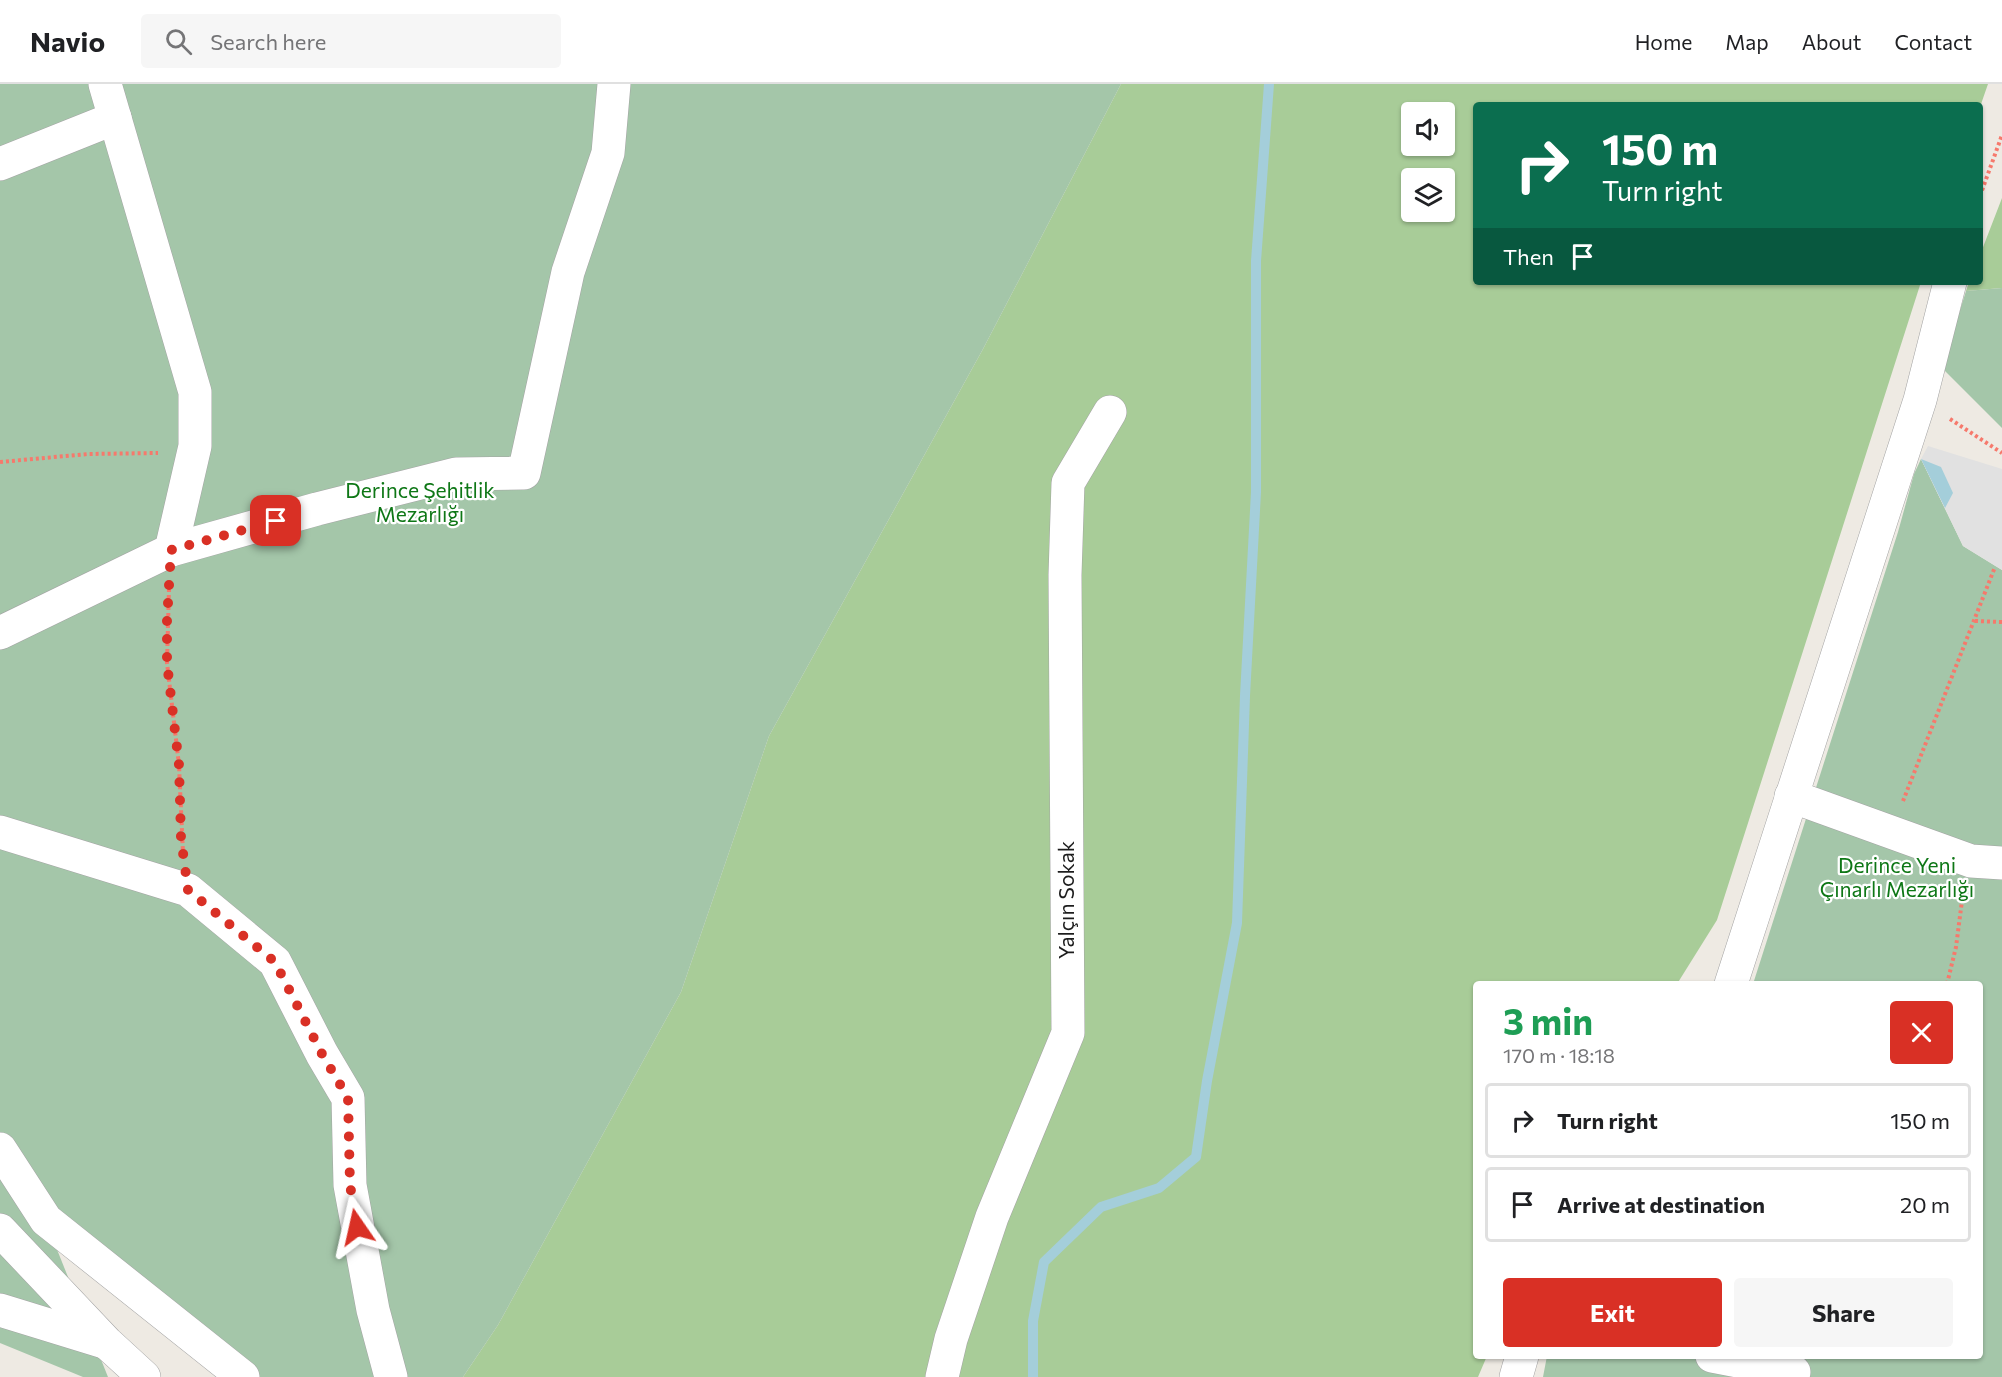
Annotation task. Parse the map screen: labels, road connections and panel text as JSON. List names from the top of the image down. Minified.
{"streets":{"street":["Yalçın Sokak"]},"parks":["Derince Şehitlik Mezarlığı","Derince Yeni Çınarlı Mezarlığı"],"page":{"header":"Navio","search":"Search here","nav":["Home","Map","About","Contact"],"turn":["150 m","Turn right"],"then":"Then","heading":["3 min","170 m · 18:18"],"list":[{"name":"Turn right","value":"150 m"},{"name":"Arrive at destination","value":"20 m"}],"buttons":["Exit","Share"]}}
